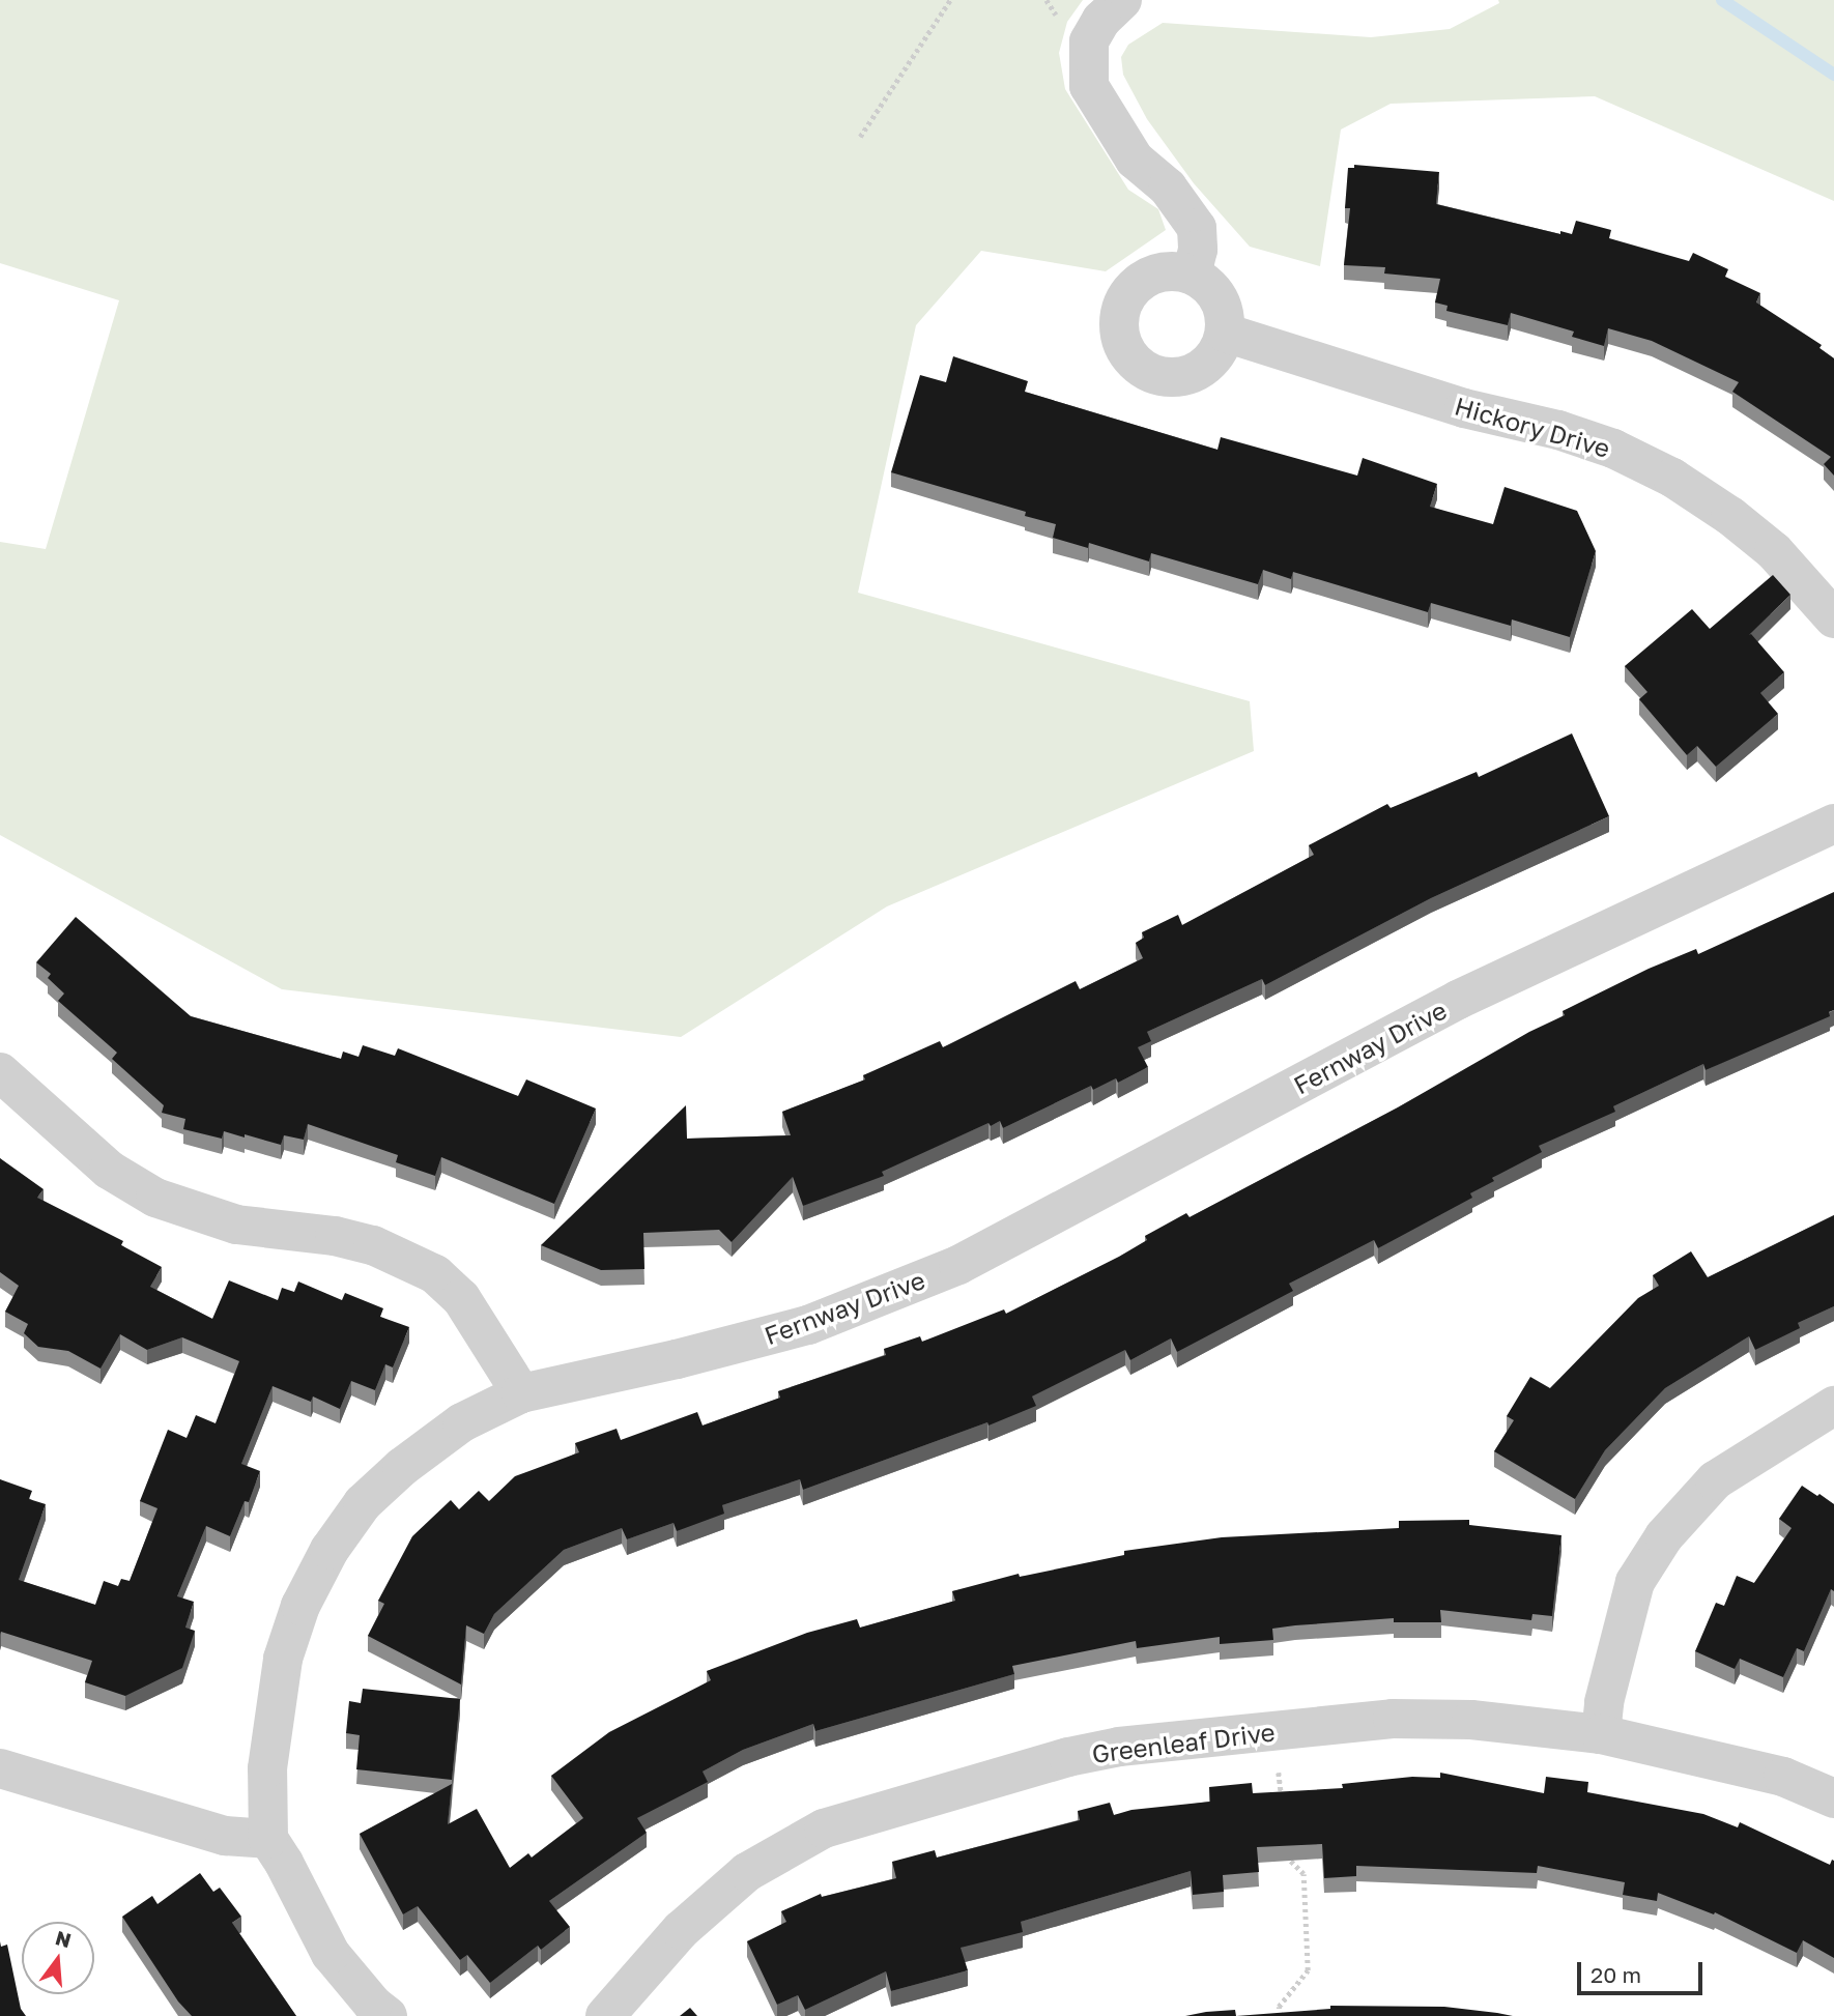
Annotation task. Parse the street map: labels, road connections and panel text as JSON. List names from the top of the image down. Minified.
{"streets":{"street":["Hickory Drive","Fernway Drive","Greenleaf Drive"]},"scale_bar":"20 m","north":"top"}
